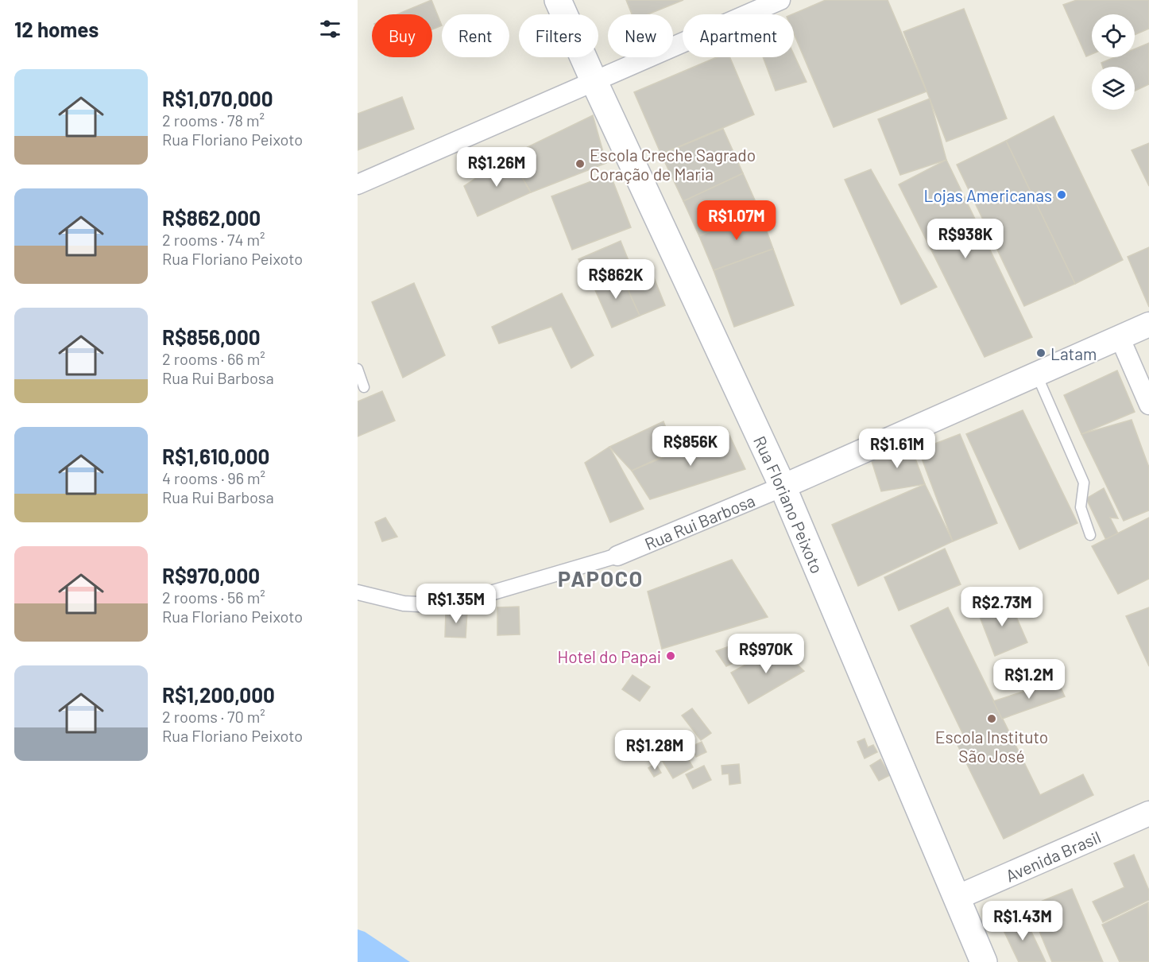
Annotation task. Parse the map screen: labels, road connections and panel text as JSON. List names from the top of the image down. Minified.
{"streets":{"main road":["Rua Floriano Peixoto"],"street":["Rua Rui Barbosa","Avenida Brasil"]},"crossings":[["Rua Floriano Peixoto","Rua Rui Barbosa"],["Rua Floriano Peixoto","Avenida Brasil"]],"districts":["PAPOCO"],"places":["Escola Creche Sagrado Coração de Maria","Lojas Americanas","Latam","Hotel do Papai","Escola Instituto São José"],"page":{"heading":"12 homes","chip":["Buy","Rent","Filters","New","Apartment"],"list":[{"name":"R$1,070,000","note":"2 rooms · 78 m² · Rua Floriano Peixoto"},{"name":"R$862,000","note":"2 rooms · 74 m² · Rua Floriano Peixoto"},{"name":"R$856,000","note":"2 rooms · 66 m² · Rua Rui Barbosa"},{"name":"R$1,610,000","note":"4 rooms · 96 m² · Rua Rui Barbosa"},{"name":"R$970,000","note":"2 rooms · 56 m² · Rua Floriano Peixoto"},{"name":"R$1,200,000","note":"2 rooms · 70 m² · Rua Floriano Peixoto"}],"price":["R$1.26M","R$1.07M","R$938K","R$862K","R$856K","R$1.61M","R$1.35M","R$2.73M","R$970K","R$1.2M","R$1.28M","R$1.43M"]}}
